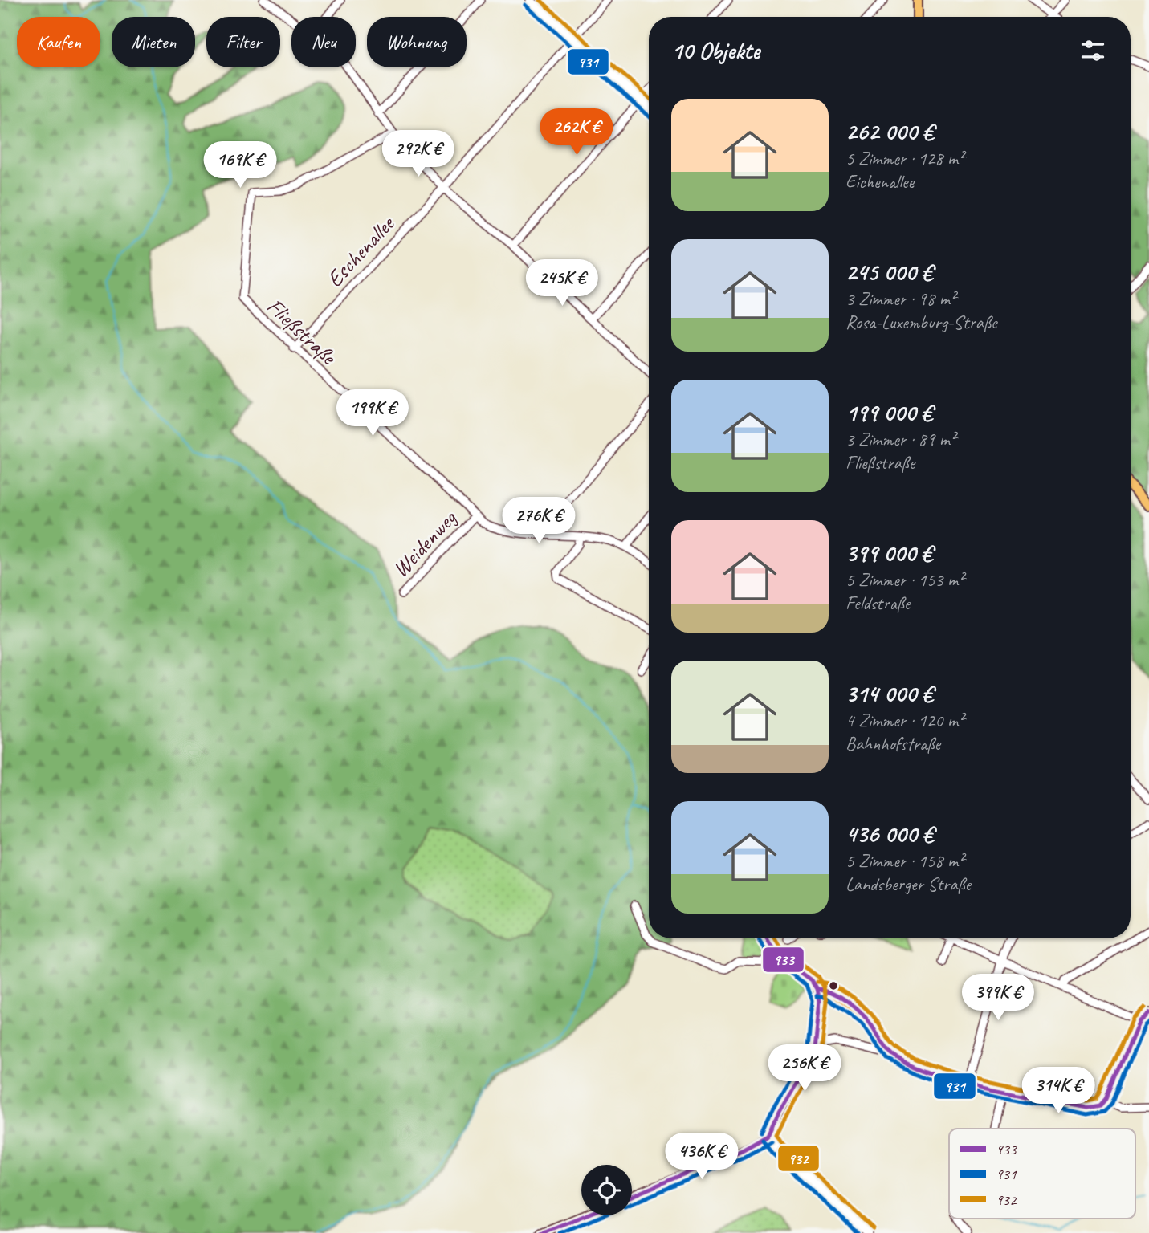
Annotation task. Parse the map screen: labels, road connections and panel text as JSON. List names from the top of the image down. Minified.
{"streets":{"street":["Eschenallee","Fließstraße","Weidenweg"]},"crossings":[["Eschenallee","Fließstraße"],["Fließstraße","Weidenweg"]],"lines":["transit line 932","transit line 931","transit line 933"],"legend":["933","931","932"],"page":{"chip":["Kaufen","Mieten","Filter","Neu","Wohnung"],"heading":"10 Objekte","list":[{"name":"262 000 €","note":"5 Zimmer · 128 m² · Eichenallee"},{"name":"245 000 €","note":"3 Zimmer · 98 m² · Rosa-Luxemburg-Straße"},{"name":"199 000 €","note":"3 Zimmer · 89 m² · Fließstraße"},{"name":"399 000 €","note":"5 Zimmer · 153 m² · Feldstraße"},{"name":"314 000 €","note":"4 Zimmer · 120 m² · Bahnhofstraße"},{"name":"436 000 €","note":"5 Zimmer · 158 m² · Landsberger Straße"}],"price":["262K €","292K €","169K €","245K €","199K €","276K €","399K €","256K €","314K €","436K €"]}}
